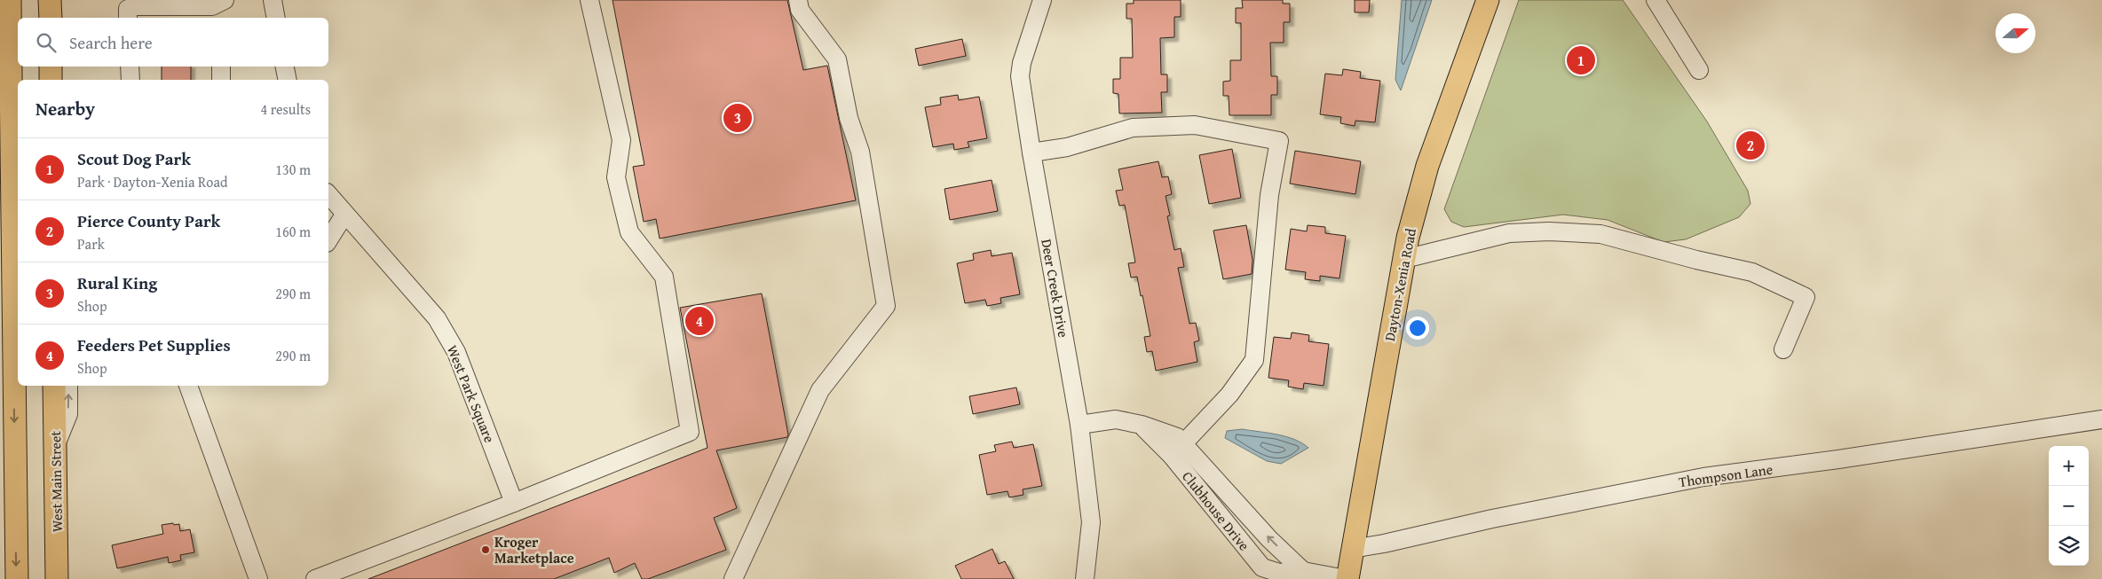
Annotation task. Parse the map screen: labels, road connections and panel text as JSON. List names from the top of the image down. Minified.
{"streets":{"main road":["Dayton-Xenia Road","West Main Street"],"street":["Deer Creek Drive","West Park Square","Thompson Lane","Clubhouse Drive"]},"crossings":[["Dayton-Xenia Road","Thompson Lane"],["Dayton-Xenia Road","Clubhouse Drive"],["Deer Creek Drive","Clubhouse Drive"]],"places":["Kroger Marketplace"],"north":"right","page":{"search":"Search here","pins":["1","3","2","4"],"heading":["Nearby","4 results"],"list":[{"mark":"1","name":"Scout Dog Park","note":"Park · Dayton-Xenia Road","value":"130 m"},{"mark":"2","name":"Pierce County Park","note":"Park","value":"160 m"},{"mark":"3","name":"Rural King","note":"Shop","value":"290 m"},{"mark":"4","name":"Feeders Pet Supplies","note":"Shop","value":"290 m"}],"map_buttons":["+","−"]}}
